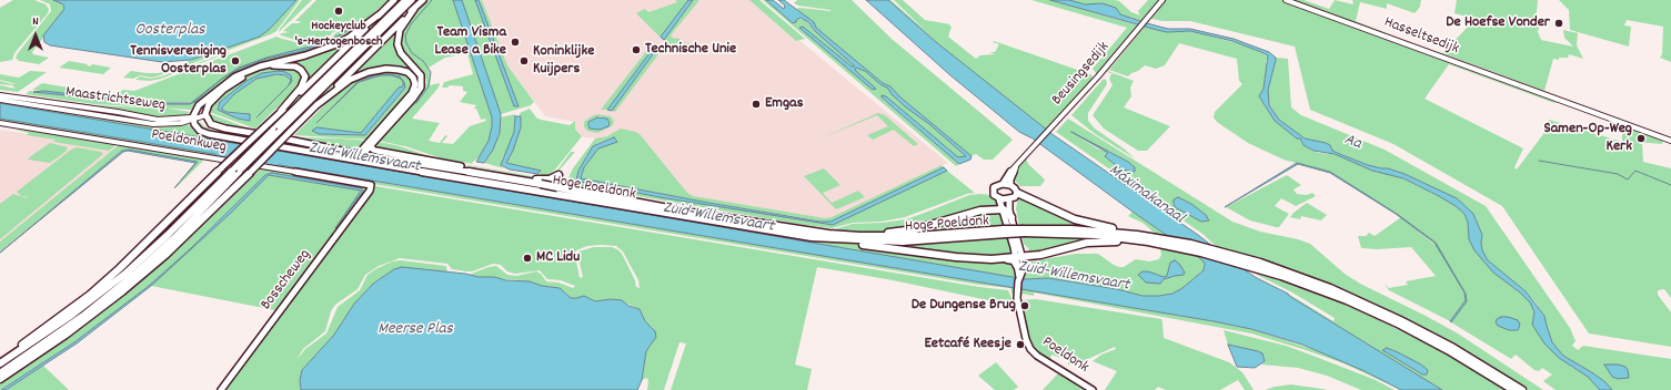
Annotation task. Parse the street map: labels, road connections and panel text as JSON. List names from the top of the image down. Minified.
{"streets":{"highway":["Hoge Poeldonk"],"street":["Hasseltsedijk","Beusingsedijk","Maastrichtseweg","Poeldonkweg","Bosscheweg","Poeldonk"]},"crossings":[["Maastrichtseweg","Hoge Poeldonk"],["Poeldonkweg","Bosscheweg"]],"water":["Oosterplas","Aa","Zuid-Willemsvaart","Máximakanaal","Meerse Plas"],"places":["Hockeyclub 's-Hertogenbosch","De Hoefse Vonder","Team Visma Lease a Bike","Technische Unie","Tennisvereniging Oosterplas","Koninklijke Kuijpers","Emgas","Samen-Op-Weg Kerk","MC Lidu","De Dungense Brug","Eetcafé Keesje"],"north":"top"}
